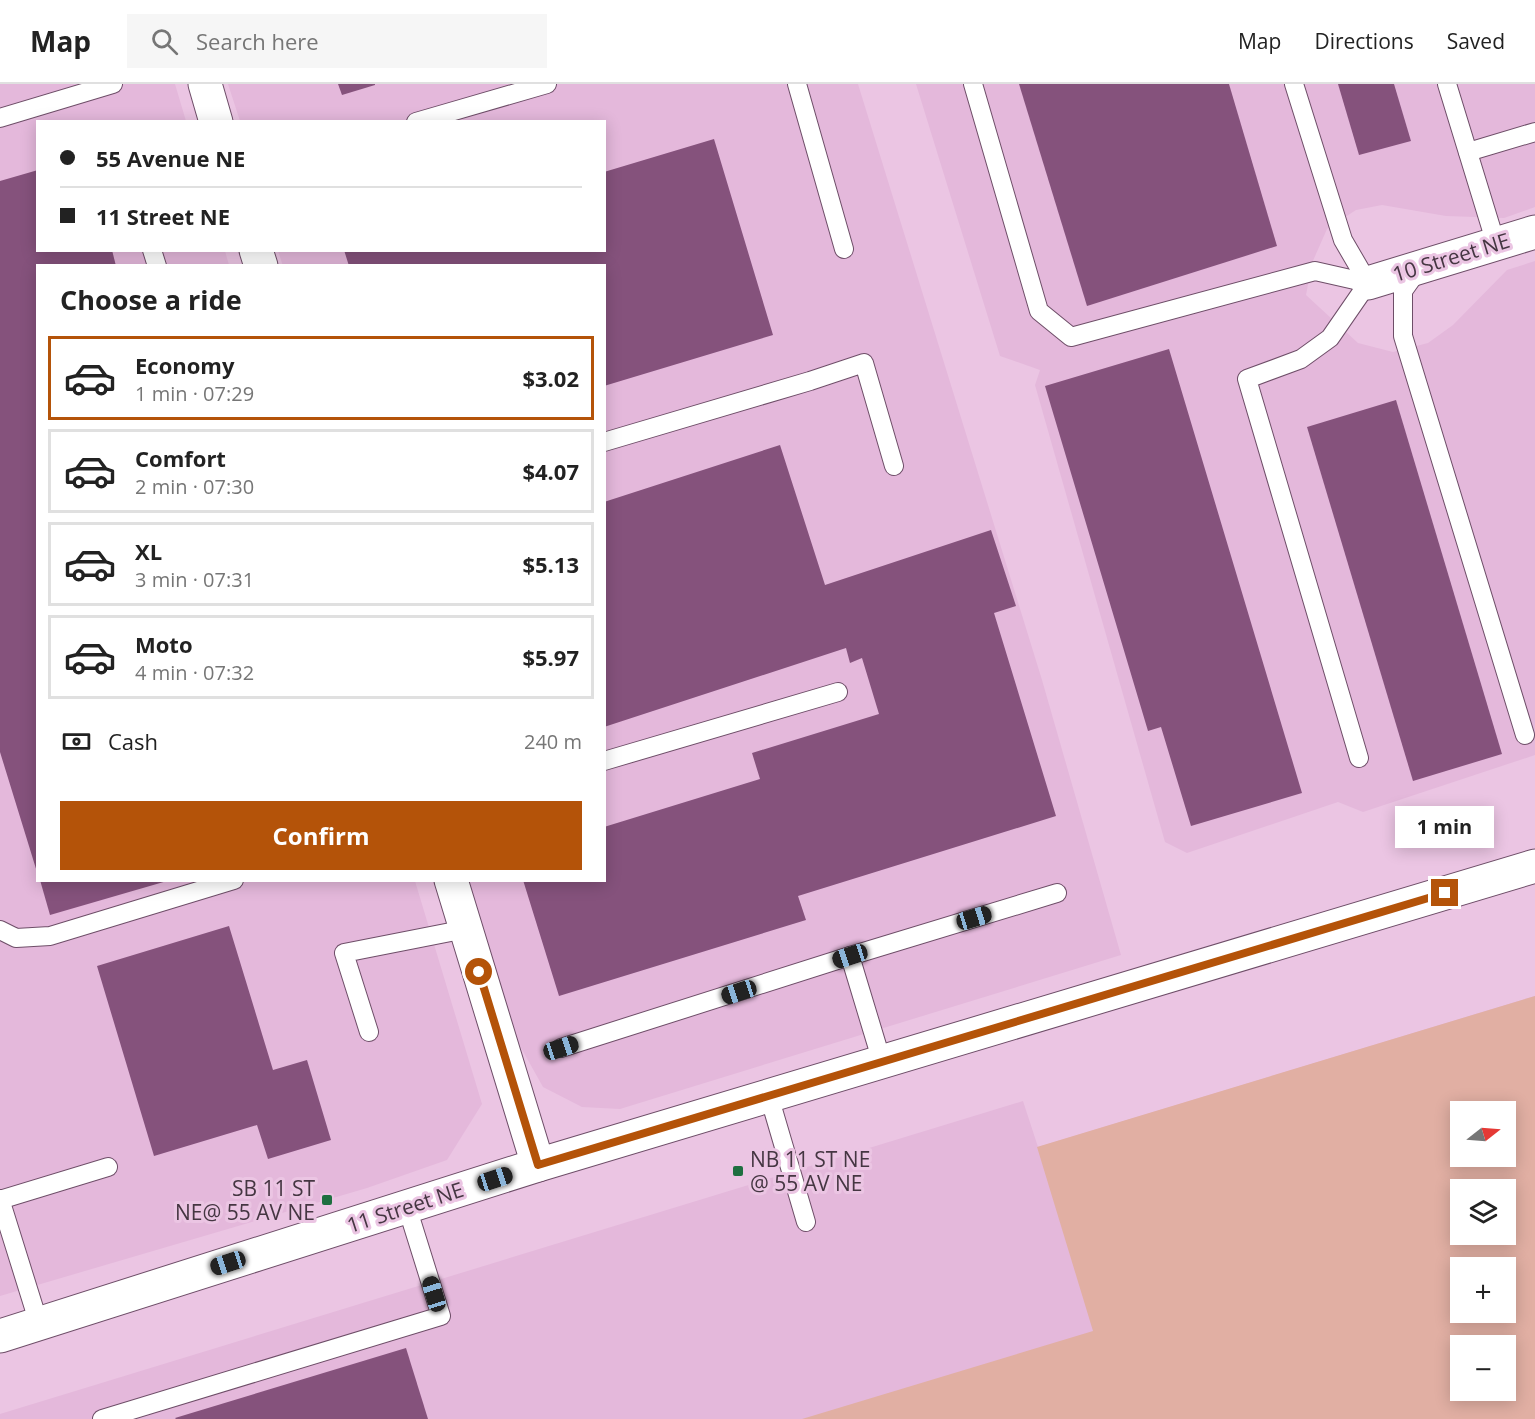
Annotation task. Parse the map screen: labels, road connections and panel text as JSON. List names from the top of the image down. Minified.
{"streets":{"street":["10 Street NE","11 Street NE"]},"places":{"transit":["NB 11 ST NE @ 55 AV NE","SB 11 ST NE@ 55 AV NE"]},"north":"right","page":{"header":"Map","search":"Search here","nav":["Map","Directions","Saved"],"banner":["55 Avenue NE","11 Street NE"],"heading":"Choose a ride","list":[{"name":"Economy","note":"1 min · 07:29","value":"$3.02"},{"name":"Comfort","note":"2 min · 07:30","value":"$4.07"},{"name":"XL","note":"3 min · 07:31","value":"$5.13"},{"name":"Moto","note":"4 min · 07:32","value":"$5.97"}],"pay":["Cash","240 m"],"buttons":"Confirm","bubble":"1 min","map_buttons":["+","−"]}}
